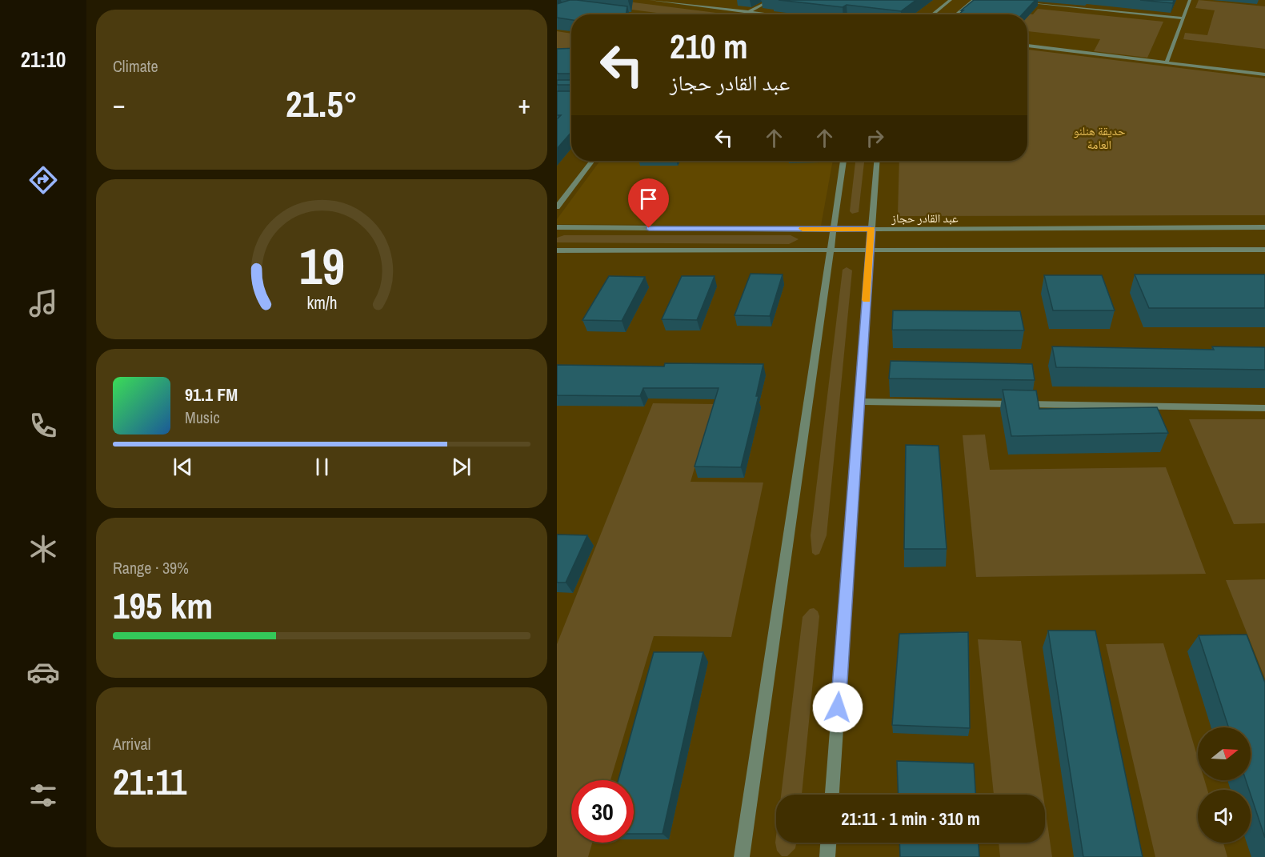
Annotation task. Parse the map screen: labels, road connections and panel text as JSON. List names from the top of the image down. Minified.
{"streets":{"street":["عبد القادر حجاز"]},"parks":["حديقة هنلنو العامة"],"north":"right","page":{"tabs":"21:10","tile":["Climate",["Range · 39%","195 km"],["Arrival","21:11"]],"turn":["210 m","عبد القادر حجاز"],"heat":["−","21.5°","+"],"song":["91.1 FM","Music"],"limit":"30","trip":"21:11 · 1 min · 310 m","gauge":["19","km/h"]}}
